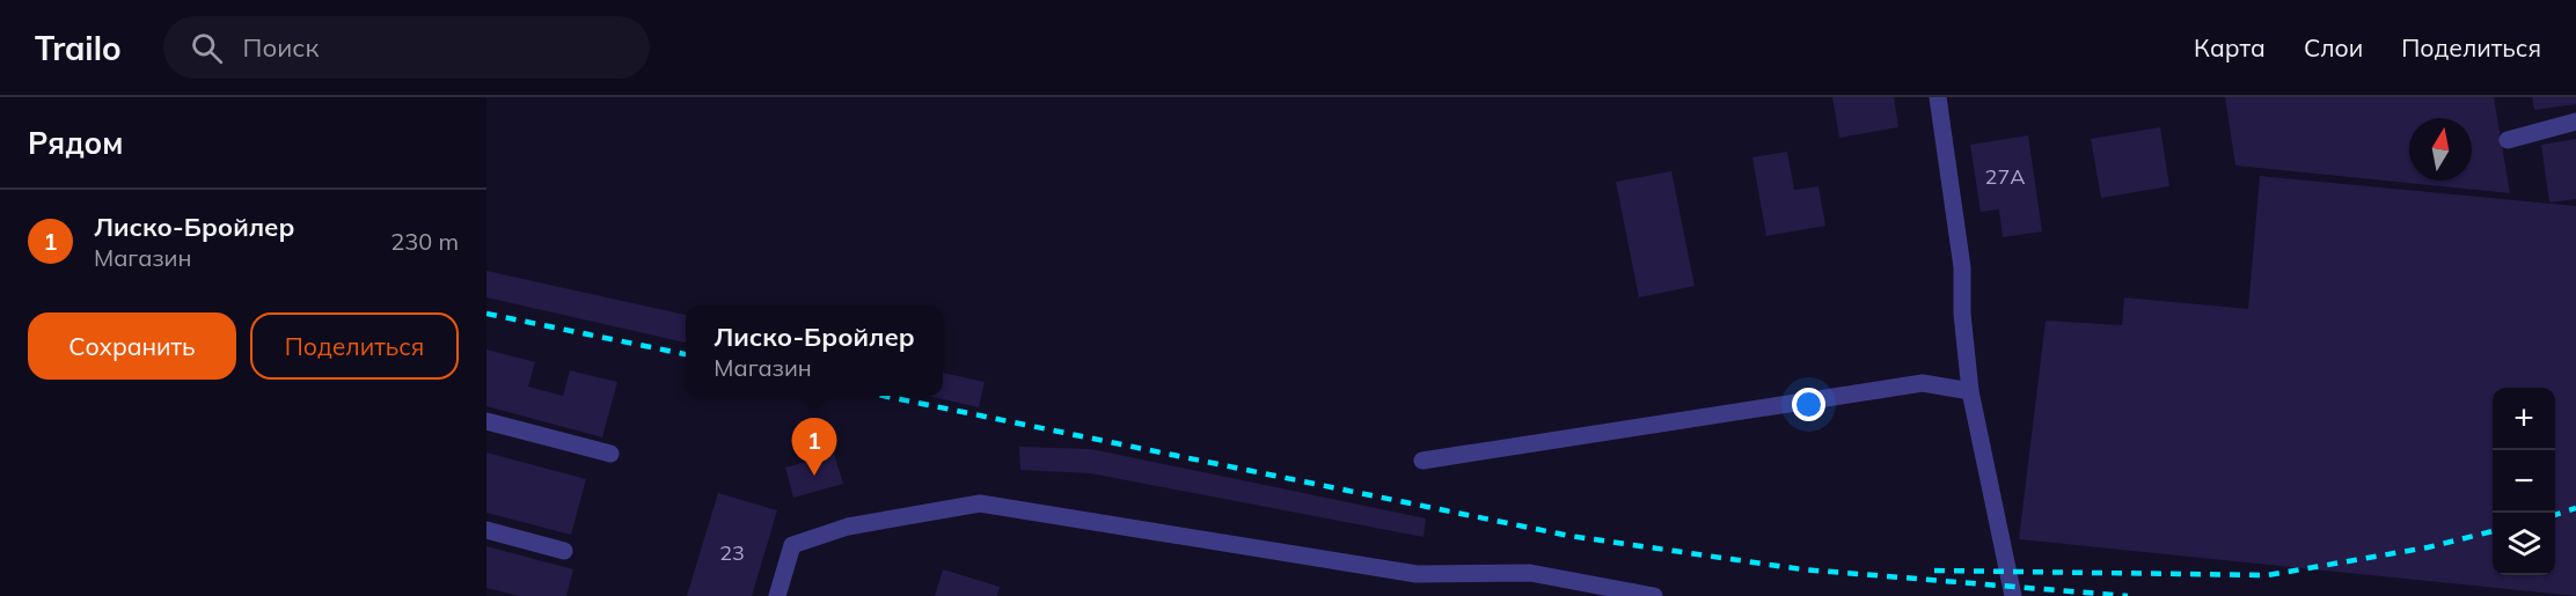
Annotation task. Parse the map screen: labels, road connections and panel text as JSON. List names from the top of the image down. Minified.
{"house_numbers":["27А","23"],"north":"top","page":{"header":"Trailo","search":"Поиск","nav":["Карта","Слои","Поделиться"],"heading":"Рядом","list":[{"mark":"1","name":"Лиско-Бройлер","note":"Магазин","value":"230 m"}],"buttons":["Сохранить","Поделиться"],"popup":["Лиско-Бройлер","Магазин"],"map_buttons":["+","−"],"pins":"1"}}
